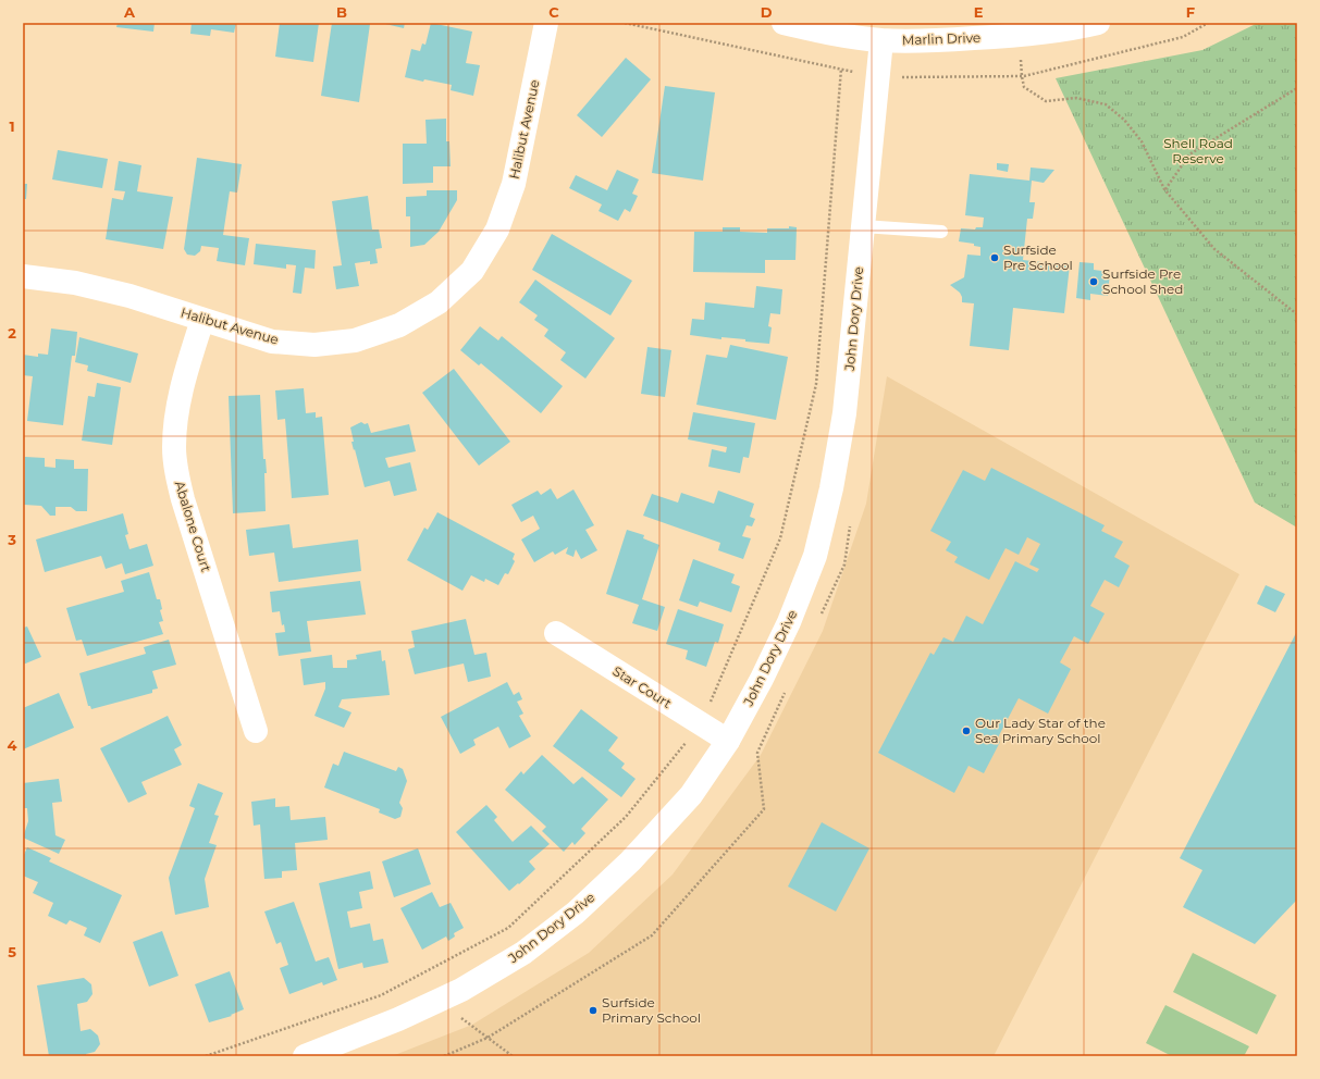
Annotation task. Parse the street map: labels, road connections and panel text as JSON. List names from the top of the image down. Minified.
{"streets":{"street":["Marlin Drive","Halibut Avenue","John Dory Drive","Abalone Court","Star Court"]},"crossings":[["Marlin Drive","John Dory Drive"],["Halibut Avenue","Abalone Court"],["John Dory Drive","Star Court"]],"parks":["Shell Road Reserve"],"places":["Surfside Pre School","Surfside Pre School Shed","Our Lady Star of the Sea Primary School","Surfside Primary School"],"grid":{"columns":["A","B","C","D","E","F"],"rows":["1","2","3","4","5"]}}
